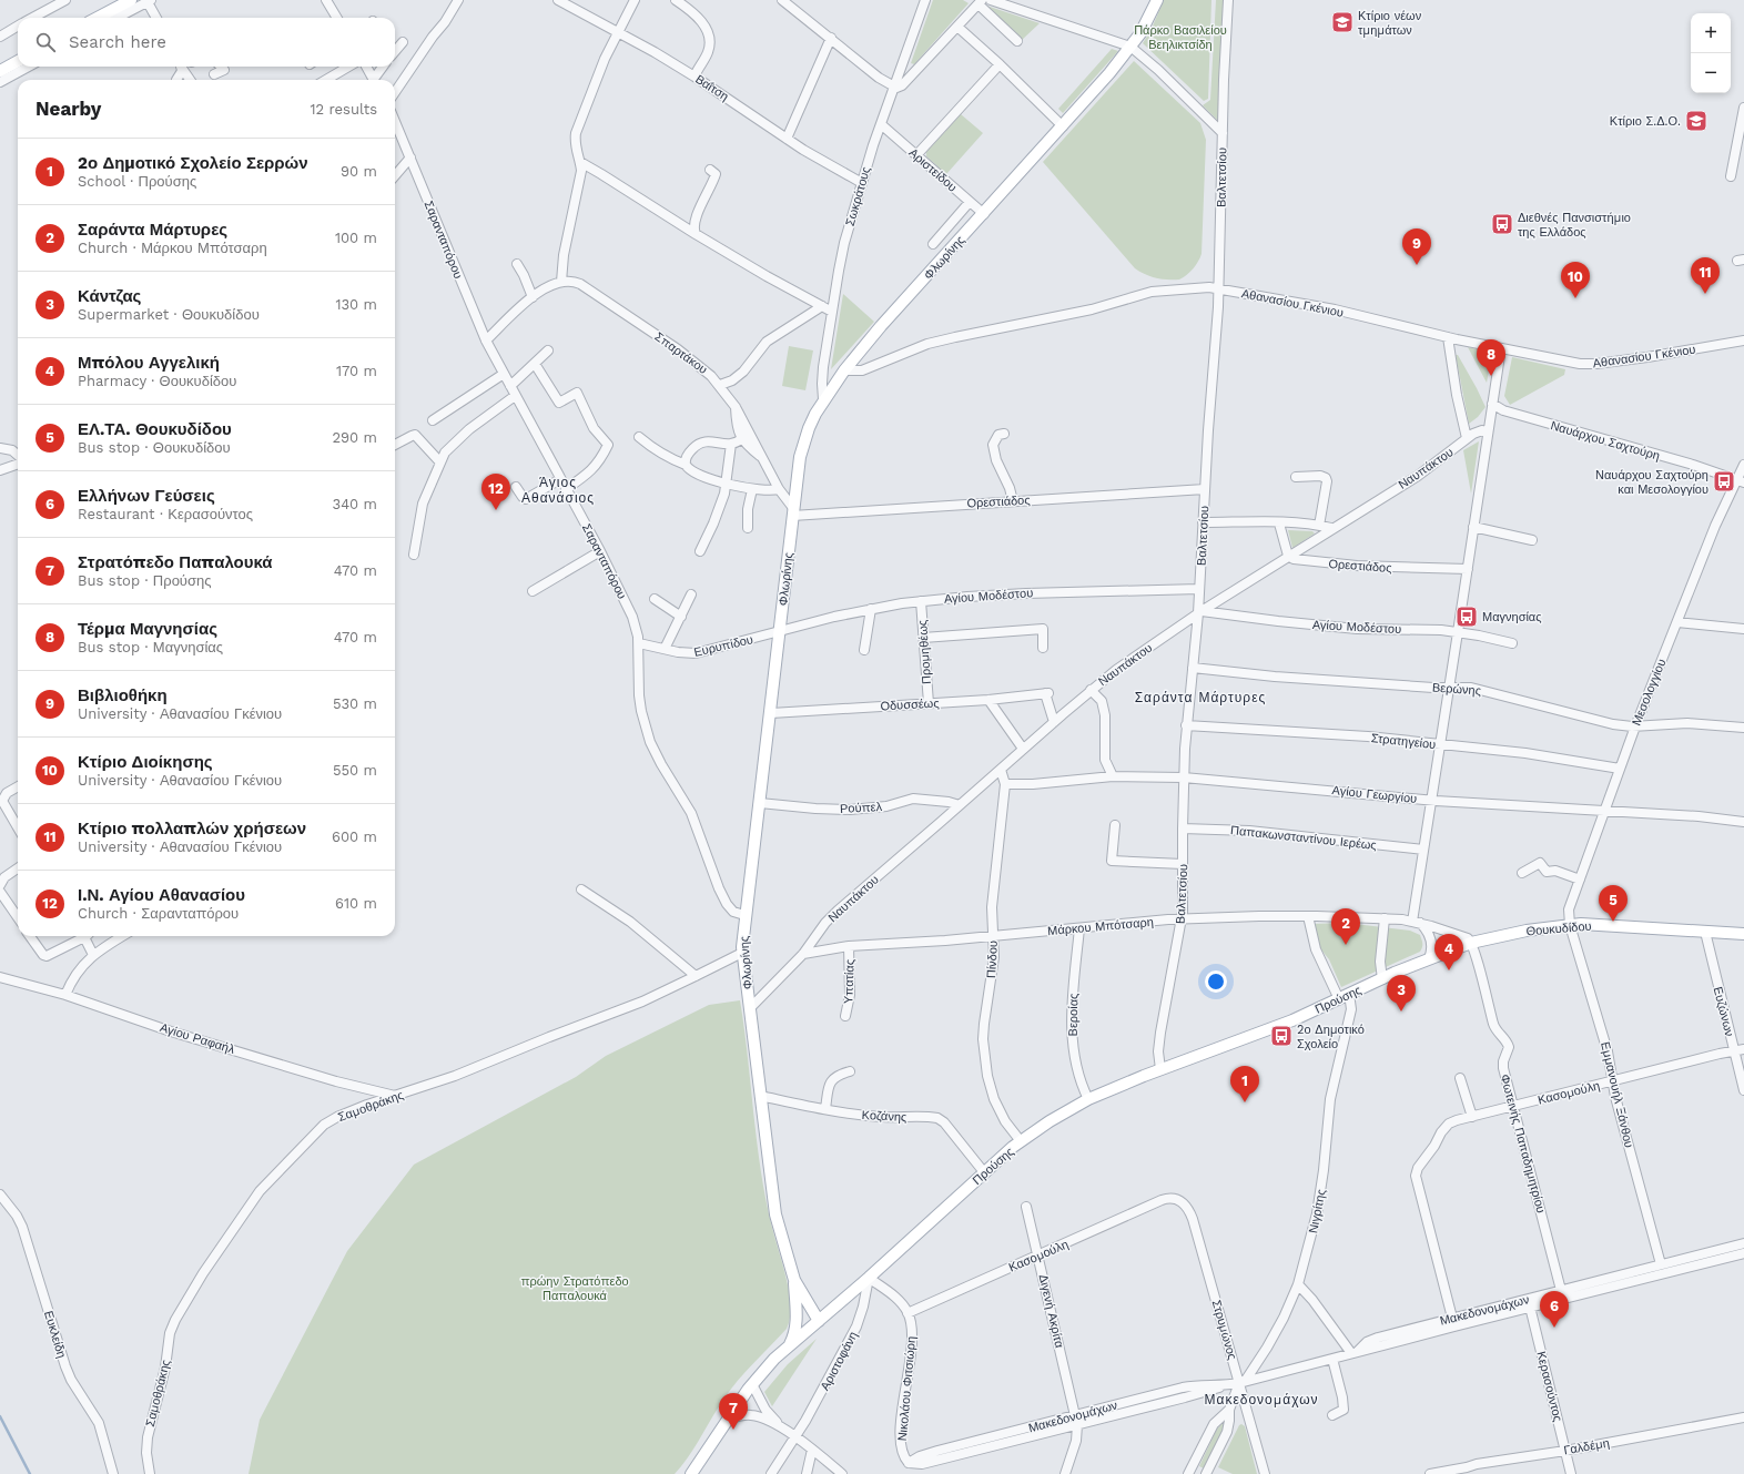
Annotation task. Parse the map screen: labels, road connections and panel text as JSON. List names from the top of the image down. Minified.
{"streets":{"main road":["Φλωρίνης","Θουκυδίδου","Προύσης"],"street":["Βαΐτση","Αριστείδου","Βαλτετσίου","Σωκράτους","Σαρανταπόρου","Αθανασίου Γκένιου","Σπαρτάκου","Ναυάρχου Σαχτούρη","Ναυπάκτου","Ορεστιάδος","Αγίου Μοδέστου","Ευρυπίδου","Προμηθέως","Βερώνης","Μεσολογγίου","Οδυσσέως","Στρατηγείου","Αγίου Γεωργίου","Ρούπελ","Παπακωνσταντίνου Ιερέως","Μάρκου Μπότσαρη","Πίνδου","Υπατίας","Ευζώνων","Βεροίας","Αγίου Ραφαήλ","Κασομούλη","Εμμανουήλ Ξάνθου","Σαμοθράκης","Κοζάνης","Φωτεινής Παπαδημητρίου","Νιγρίτης","Μακεδονομάχων","Διγενή Ακρίτα","Στρυμώνος","Ευκλείδη","Αριστοφάνη","Κερασούντος","Νικολάου Φιτσιώρη","Γαλδέμη"]},"crossings":[["Βαΐτση","Σωκράτους"],["Αριστείδου","Σωκράτους"],["Αριστείδου","Φλωρίνης"],["Βαλτετσίου","Αθανασίου Γκένιου"],["Βαλτετσίου","Ναυπάκτου"],["Βαλτετσίου","Ορεστιάδος"],["Βαλτετσίου","Αγίου Μοδέστου"],["Βαλτετσίου","Βερώνης"],["Βαλτετσίου","Στρατηγείου"],["Βαλτετσίου","Αγίου Γεωργίου"],["Βαλτετσίου","Παπακωνσταντίνου Ιερέως"],["Βαλτετσίου","Μάρκου Μπότσαρη"],["Βαλτετσίου","Προύσης"],["Σωκράτους","Φλωρίνης"],["Σαρανταπόρου","Φλωρίνης"],["Σαρανταπόρου","Ευρυπίδου"],["Φλωρίνης","Αθανασίου Γκένιου"],["Φλωρίνης","Σπαρτάκου"],["Φλωρίνης","Ορεστιάδος"],["Φλωρίνης","Αγίου Μοδέστου"],["Φλωρίνης","Ευρυπίδου"],["Φλωρίνης","Οδυσσέως"],["Φλωρίνης","Ρούπελ"],["Φλωρίνης","Προύσης"],["Φλωρίνης","Σαμοθράκης"],["Φλωρίνης","Κοζάνης"],["Σπαρτάκου","Ορεστιάδος"],["Ναυάρχου Σαχτούρη","Μεσολογγίου"],["Ναυπάκτου","Ορεστιάδος"],["Ναυπάκτου","Αγίου Μοδέστου"],["Ναυπάκτου","Οδυσσέως"],["Ναυπάκτου","Ρούπελ"],["Ναυπάκτου","Μάρκου Μπότσαρη"],["Ναυπάκτου","Πίνδου"],["Αγίου Μοδέστου","Ευρυπίδου"],["Αγίου Μοδέστου","Προμηθέως"],["Προμηθέως","Οδυσσέως"],["Βερώνης","Μεσολογγίου"],["Μεσολογγίου","Στρατηγείου"],["Μεσολογγίου","Αγίου Γεωργίου"],["Μεσολογγίου","Θουκυδίδου"],["Μεσολογγίου","Εμμανουήλ Ξάνθου"],["Αγίου Γεωργίου","Πίνδου"],["Μάρκου Μπότσαρη","Θουκυδίδου"],["Μάρκου Μπότσαρη","Πίνδου"],["Μάρκου Μπότσαρη","Υπατίας"],["Μάρκου Μπότσαρη","Βεροίας"],["Μάρκου Μπότσαρη","Φωτεινής Παπαδημητρίου"],["Θουκυδίδου","Προύσης"],["Θουκυδίδου","Ευζώνων"],["Θουκυδίδου","Εμμανουήλ Ξάνθου"],["Θουκυδίδου","Φωτεινής Παπαδημητρίου"],["Πίνδου","Προύσης"],["Προύσης","Βεροίας"],["Προύσης","Κοζάνης"],["Προύσης","Νιγρίτης"],["Προύσης","Αριστοφάνη"],["Ευζώνων","Κασομούλη"],["Αγίου Ραφαήλ","Σαμοθράκης"],["Κασομούλη","Εμμανουήλ Ξάνθου"],["Κασομούλη","Φωτεινής Παπαδημητρίου"],["Κασομούλη","Μακεδονομάχων"],["Κασομούλη","Διγενή Ακρίτα"],["Κασομούλη","Στρυμώνος"],["Κασομούλη","Νικολάου Φιτσιώρη"],["Εμμανουήλ Ξάνθου","Μακεδονομάχων"],["Φωτεινής Παπαδημητρίου","Μακεδονομάχων"],["Νιγρίτης","Μακεδονομάχων"],["Νιγρίτης","Στρυμώνος"],["Μακεδονομάχων","Διγενή Ακρίτα"],["Μακεδονομάχων","Στρυμώνος"],["Μακεδονομάχων","Κερασούντος"],["Μακεδονομάχων","Νικολάου Φιτσιώρη"],["Κερασούντος","Γαλδέμη"]],"districts":["Άγιος Αθανάσιος","Σαράντα Μάρτυρες","Μακεδονομάχων"],"parks":["Πάρκο Βασιλείου Βεηλικτσίδη","πρώην Στρατόπεδο Παπαλουκά"],"places":{"school or university":["Κτίριο νέων τμημάτων","Κτίριο Σ.Δ.Ο."],"bus stop":["Διεθνές Πανσιστήμιο της Ελλάδος","Ναυάρχου Σαχτούρη και Μεσολογγίου","Μαγνησίας","2ο Δημοτικό Σχολείο"]},"page":{"map_buttons":["+","−"],"search":"Search here","heading":["Nearby","12 results"],"list":[{"mark":"1","name":"2ο Δημοτικό Σχολείο Σερρών","note":"School · Προύσης","value":"90 m"},{"mark":"2","name":"Σαράντα Μάρτυρες","note":"Church · Μάρκου Μπότσαρη","value":"100 m"},{"mark":"3","name":"Κάντζας","note":"Supermarket · Θουκυδίδου","value":"130 m"},{"mark":"4","name":"Μπόλου Αγγελική","note":"Pharmacy · Θουκυδίδου","value":"170 m"},{"mark":"5","name":"ΕΛ.ΤΑ. Θουκυδίδου","note":"Bus stop · Θουκυδίδου","value":"290 m"},{"mark":"6","name":"Ελλήνων Γεύσεις","note":"Restaurant · Κερασούντος","value":"340 m"},{"mark":"7","name":"Στρατόπεδο Παπαλουκά","note":"Bus stop · Προύσης","value":"470 m"},{"mark":"8","name":"Τέρμα Μαγνησίας","note":"Bus stop · Μαγνησίας","value":"470 m"},{"mark":"9","name":"Βιβλιοθήκη","note":"University · Αθανασίου Γκένιου","value":"530 m"},{"mark":"10","name":"Κτίριο Διοίκησης","note":"University · Αθανασίου Γκένιου","value":"550 m"},{"mark":"11","name":"Κτίριο πολλαπλών χρήσεων","note":"University · Αθανασίου Γκένιου","value":"600 m"},{"mark":"12","name":"Ι.Ν. Αγίου Αθανασίου","note":"Church · Σαρανταπόρου","value":"610 m"}],"pins":["9","11","10","8","12","5","2","4","3","1","6","7"]}}
